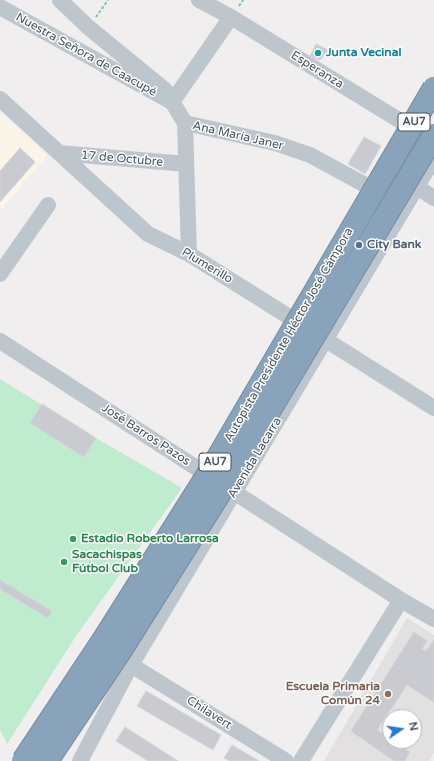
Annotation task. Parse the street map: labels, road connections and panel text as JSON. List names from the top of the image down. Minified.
{"streets":{"highway":["AU7","Autopista Presidente Héctor José Cámpora"],"street":["Nuestra Señora de Caacupé","Esperanza","Ana María Janer","17 de Octubre","Plumerillo","José Barros Pazos","Avenida Lacarra","Chilavert"]},"crossings":[["Nuestra Señora de Caacupé","Ana María Janer"],["Ana María Janer","Avenida Lacarra"],["17 de Octubre","Plumerillo"],["Plumerillo","Avenida Lacarra"],["José Barros Pazos","Avenida Lacarra"],["Avenida Lacarra","Chilavert"]],"places":["Junta Vecinal","City Bank","Estadio Roberto Larrosa","Sacachispas Fútbol Club","Escuela Primaria Común 24"],"north":"right"}
